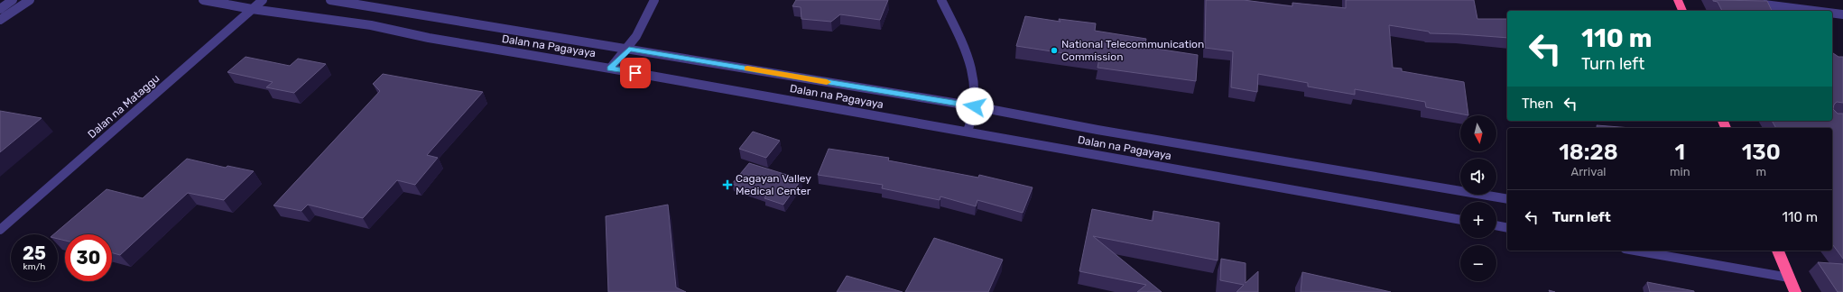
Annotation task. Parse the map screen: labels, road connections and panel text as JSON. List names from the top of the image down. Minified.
{"streets":{"street":["Dalan na Pagayaya","Dalan na Mataggu"]},"crossings":[["Dalan na Pagayaya","Dalan na Mataggu"]],"places":{"other":["National Telecommunication Commission"],"health":["Cagayan Valley Medical Center"]},"north":"bottom","page":{"turn":["110 m","Turn left"],"then":"Then","map_buttons":["+","−"],"eta":["18:28","Arrival","1","min","130","m"],"list":[{"name":"Turn left","value":"110 m"}],"speed":"25 km/h","limit":"30"}}
